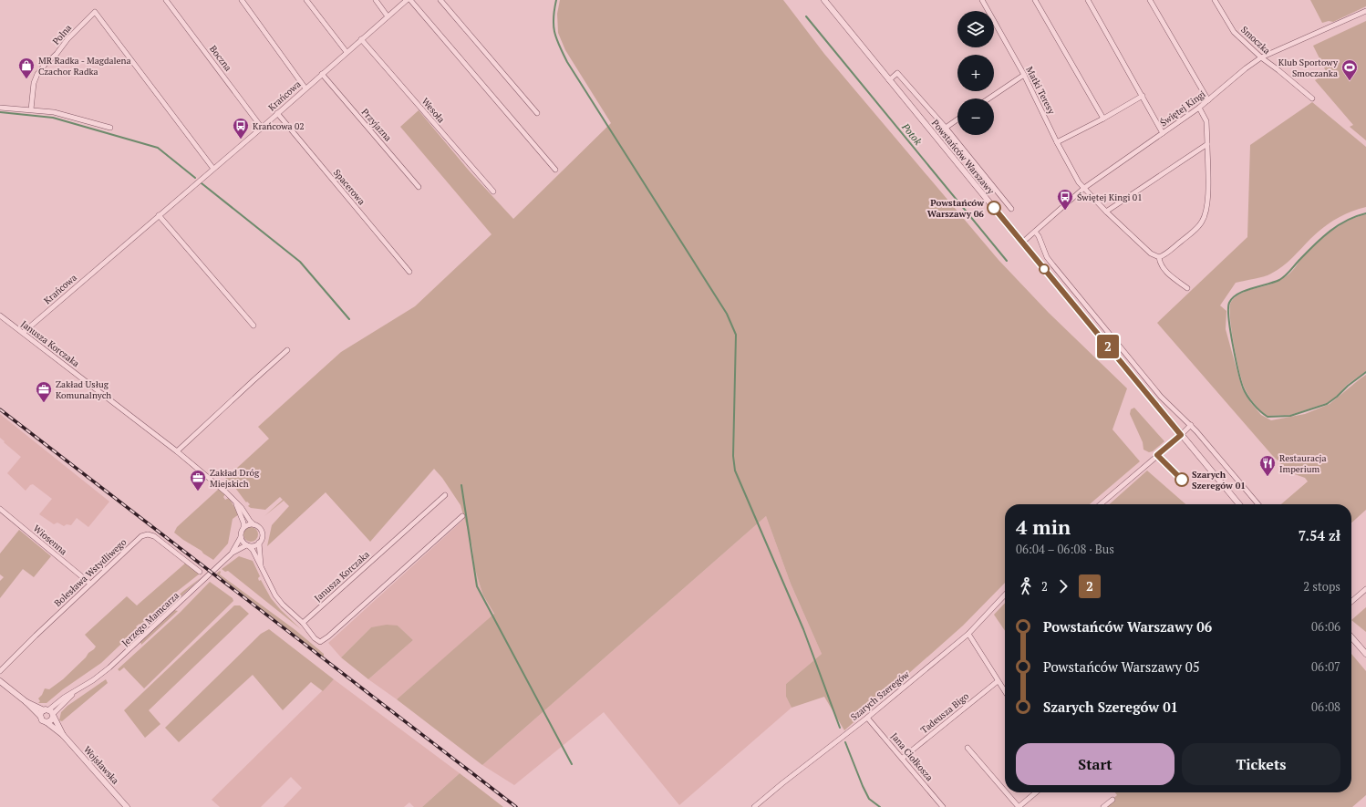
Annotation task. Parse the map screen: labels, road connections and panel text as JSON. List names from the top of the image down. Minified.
{"streets":{"street":["Polna","Smoczka","Boczna","Matki Teresy","Krańcowa","Świętej Kingi","Wesoła","Przyjazna","Powstańców Warszawy","Spacerowa","Janusza Korczaka","Wiosenna","Bolesława Wstydliwego","Jerzego Mamcarza","Szarych Szeregów","Tadeusza Bigo","Jana Ciołkosza","Wojsławska"]},"crossings":[["Polna","Krańcowa"],["Smoczka","Świętej Kingi"],["Boczna","Krańcowa"],["Matki Teresy","Świętej Kingi"],["Krańcowa","Wesoła"],["Krańcowa","Przyjazna"],["Krańcowa","Spacerowa"],["Krańcowa","Janusza Korczaka"],["Świętej Kingi","Powstańców Warszawy"],["Janusza Korczaka","Jerzego Mamcarza"],["Wiosenna","Bolesława Wstydliwego"],["Jerzego Mamcarza","Wojsławska"],["Szarych Szeregów","Jana Ciołkosza"],["Tadeusza Bigo","Jana Ciołkosza"]],"water":["Potok"],"places":{"shop":["MR Radka - Magdalena Czachor Radka"],"sports":["Klub Sportowy Smoczanka"],"bus stop":["Krańcowa 02","Świętej Kingi 01"],"other":["Powstańców Warszawy 06","Szarych Szeregów 01"],"office":["Zakład Usług Komunalnych","Zakład Dróg Miejskich"],"restaurant":["Restauracja Imperium"]},"lines":["bus line 2"],"page":{"on_map":"2","map_buttons":["+","−"],"heading":["4 min","06:04 – 06:08 · Bus","7.54 zł"],"legs":["2","2","2 stops"],"list":[{"name":"Powstańców Warszawy 06","value":"06:06"},{"name":"Powstańców Warszawy 05","value":"06:07"},{"name":"Szarych Szeregów 01","value":"06:08"}],"buttons":["Start","Tickets"]}}
